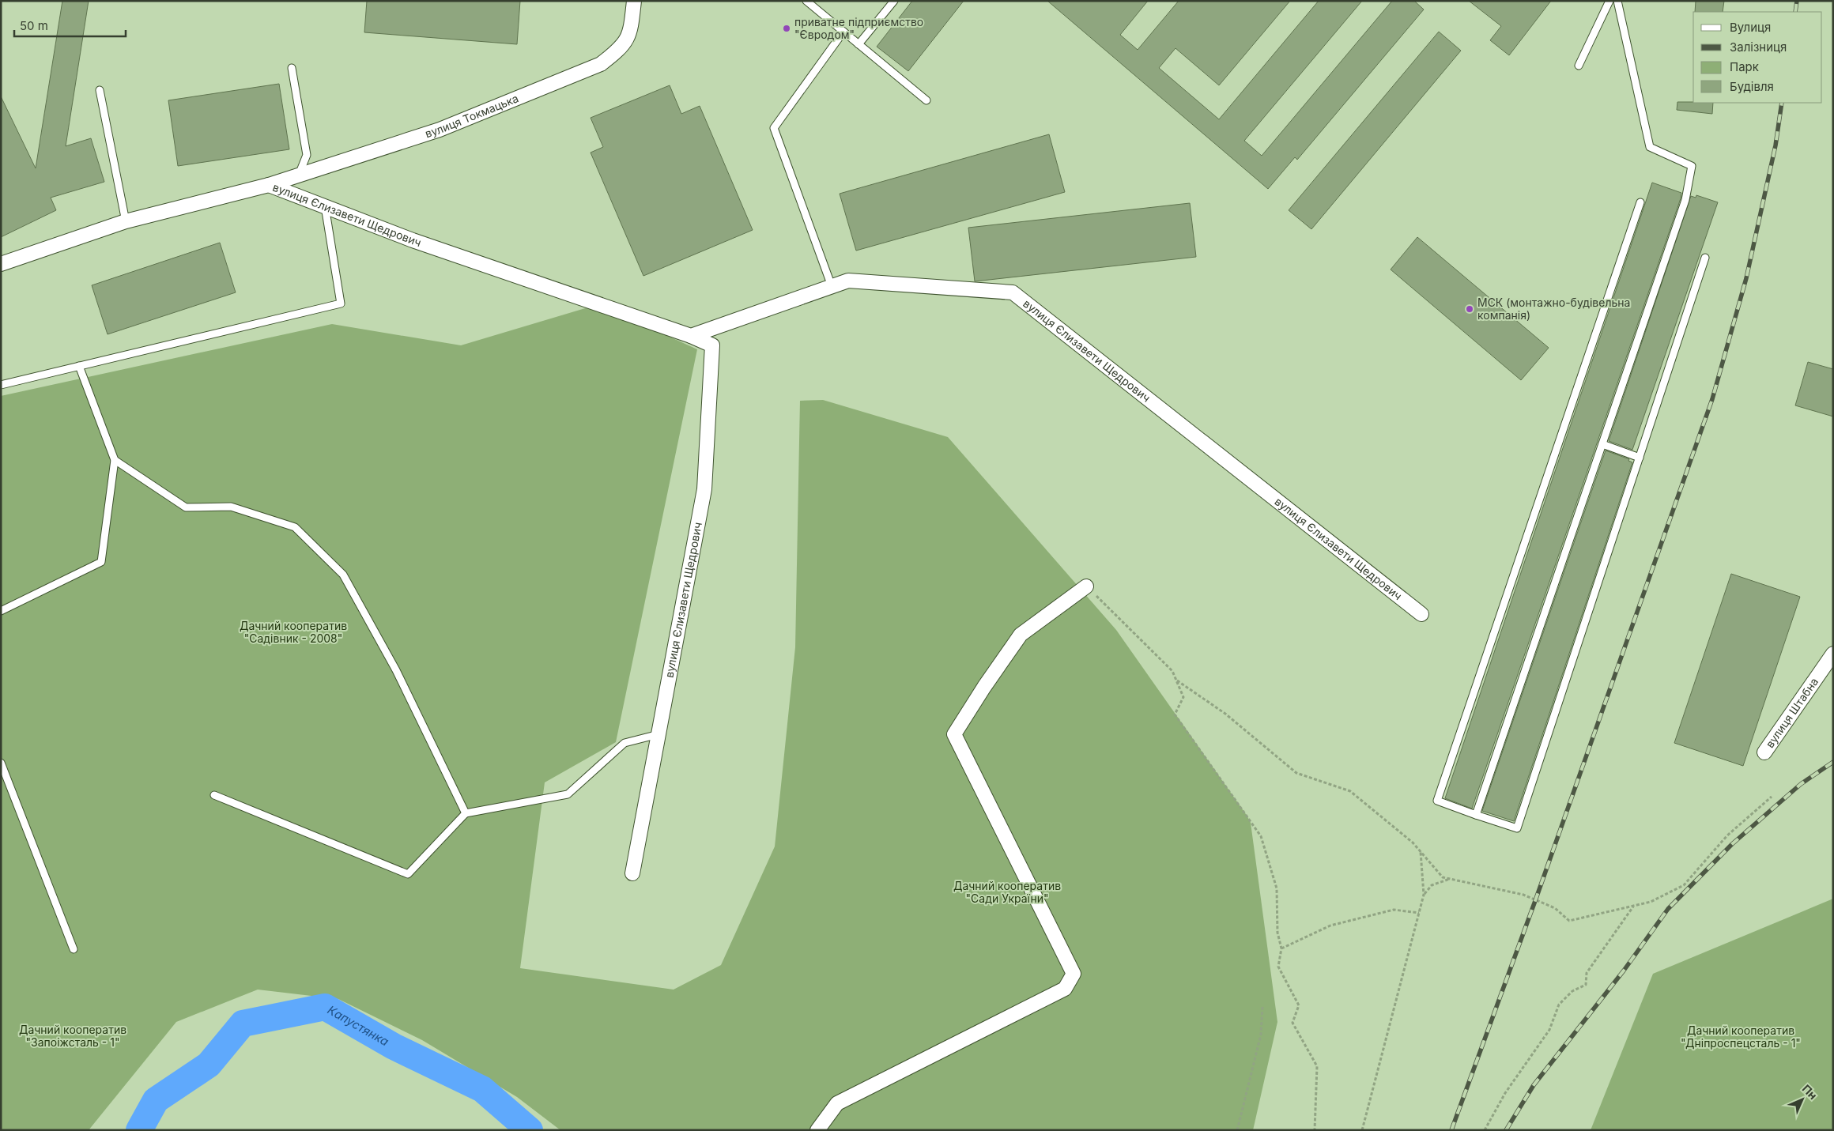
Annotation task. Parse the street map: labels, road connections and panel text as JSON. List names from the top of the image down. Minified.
{"streets":{"street":["вулиця Токмацька","вулиця Єлизавети Щедрович","вулиця Штабна"]},"crossings":[["вулиця Токмацька","вулиця Єлизавети Щедрович"]],"water":["Капустянка"],"parks":["Дачний кооператив \"Садівник - 2008\"","Дачний кооператив \"Сади України\"","Дачний кооператив \"Запоіжсталь - 1\"","Дачний кооператив \"Дніпроспецсталь - 1\""],"places":["приватне підприємство \"Євродом\"","МСК (монтажно-будівельна компанія)"],"legend":["Вулиця","Залізниця","Парк","Будівля"],"scale_bar":"50 m","north":"top right"}
